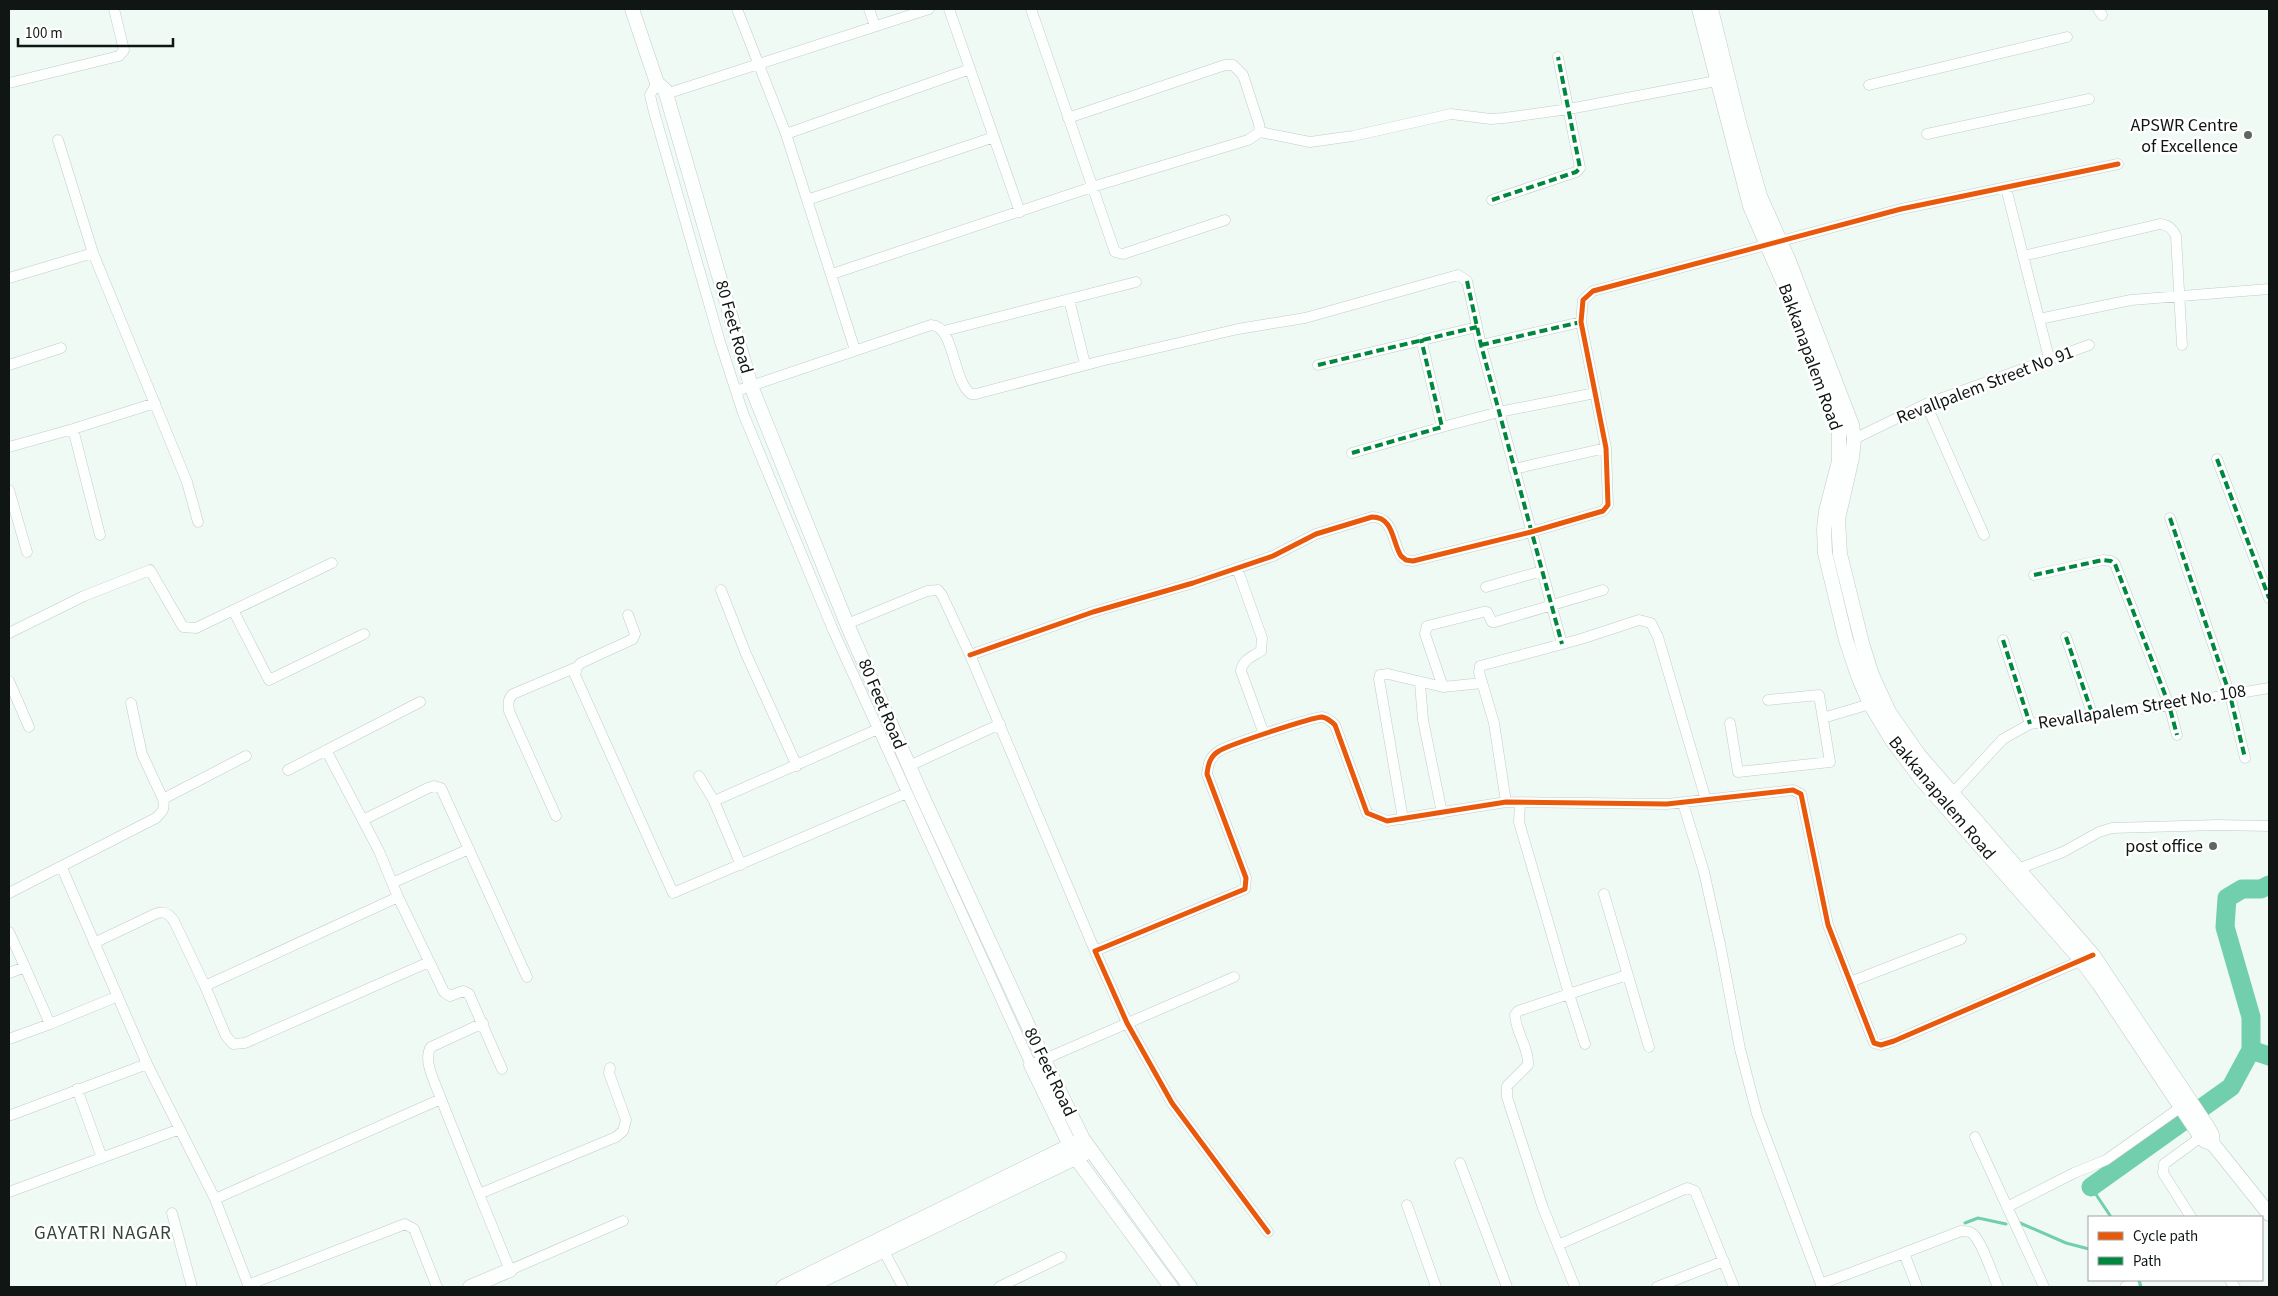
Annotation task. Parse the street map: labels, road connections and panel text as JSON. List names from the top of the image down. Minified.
{"streets":{"street":["80 Feet Road","Bakkanapalem Road","Revallpalem Street No 91","Revallapalem Street No. 108"]},"districts":["GAYATRI NAGAR"],"places":["APSWR Centre of Excellence","post office"],"legend":["Cycle path","Path"],"scale_bar":"100 m"}
